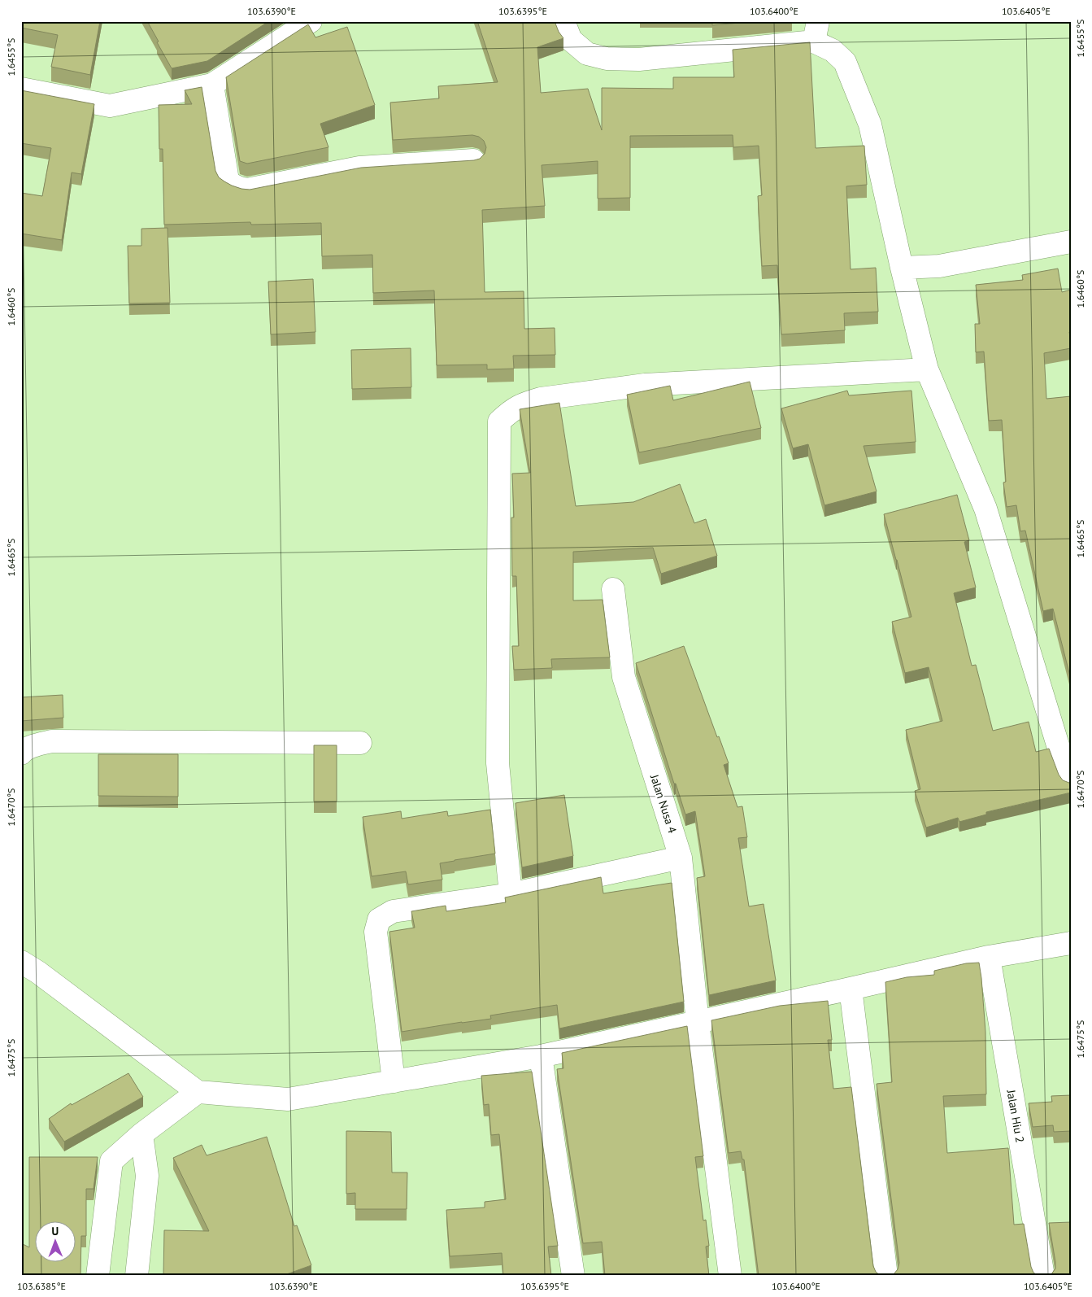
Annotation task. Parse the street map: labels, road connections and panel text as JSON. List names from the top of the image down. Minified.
{"streets":{"street":["Jalan Nusa 4","Jalan Hiu 2"]},"north":"top","coordinates":["103.6390°E","103.6395°E","103.6400°E","103.6405°E","1.6455°S","1.6460°S","1.6465°S","1.6470°S","1.6475°S","103.6385°E"]}
